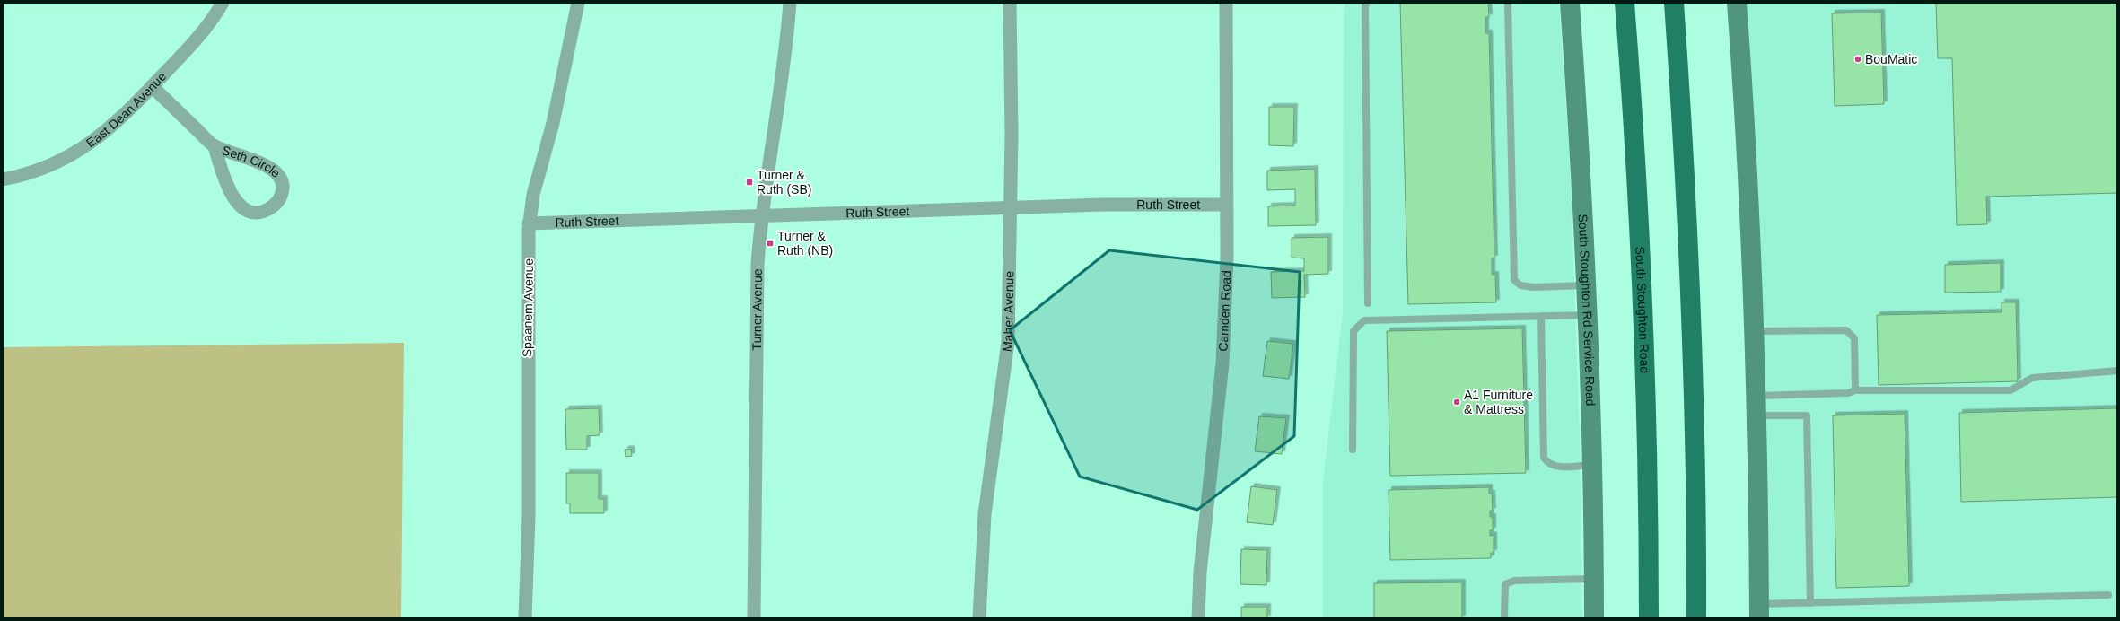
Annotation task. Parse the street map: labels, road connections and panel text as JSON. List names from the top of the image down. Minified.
{"streets":{"main road":["South Stoughton Road"],"street":["East Dean Avenue","Seth Circle","Ruth Street","Spaanem Avenue","Turner Avenue","South Stoughton Rd Service Road","Maher Avenue","Camden Road"]},"crossings":[["East Dean Avenue","Seth Circle"],["Ruth Street","Spaanem Avenue"],["Ruth Street","Turner Avenue"],["Ruth Street","Maher Avenue"],["Ruth Street","Camden Road"]],"places":{"other":["BouMatic","A1 Furniture & Mattress"],"transit":["Turner & Ruth (SB)","Turner & Ruth (NB)"]}}
